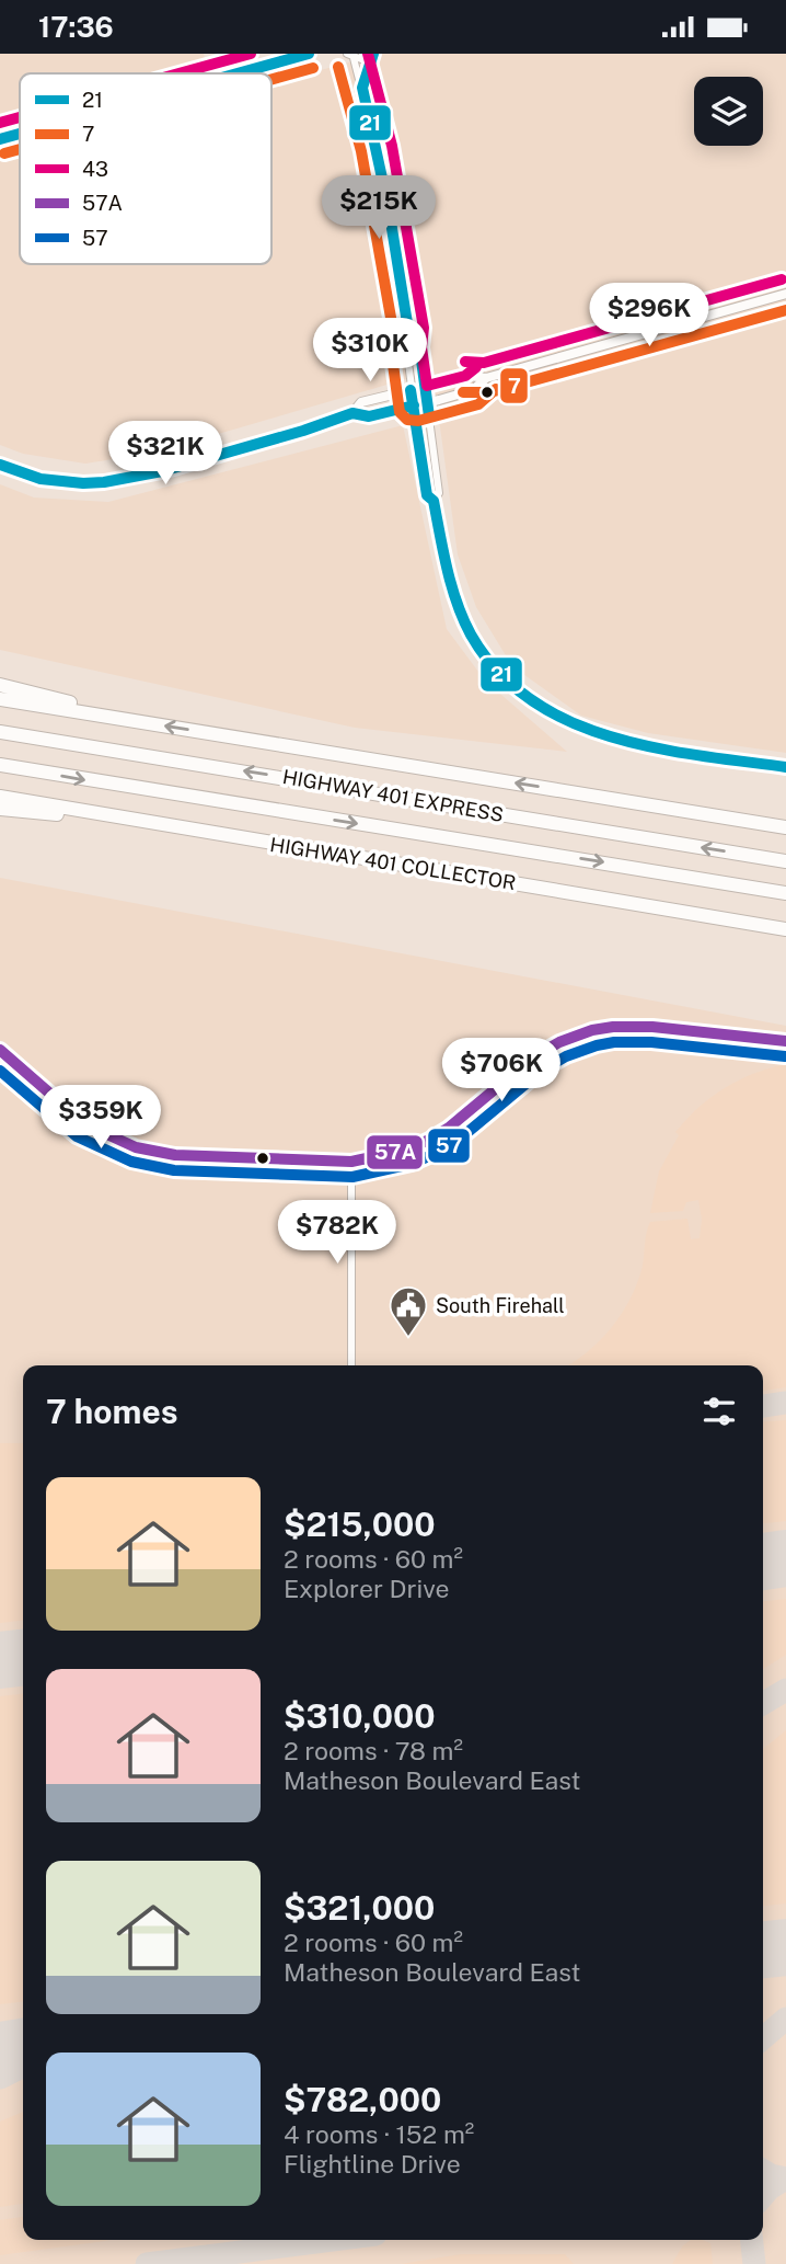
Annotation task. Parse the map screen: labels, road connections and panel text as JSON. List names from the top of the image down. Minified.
{"streets":{"highway":["HIGHWAY 401 EXPRESS","HIGHWAY 401 COLLECTOR"]},"places":{"public building":["South Firehall"]},"lines":["transit line 21","transit line 43","transit line 7","transit line 57A","transit line 57"],"legend":["21","7","43","57A","57"],"page":{"status":"17:36","price":["$215K","$296K","$310K","$321K","$706K","$359K","$782K"],"heading":"7 homes","list":[{"name":"$215,000","note":"2 rooms · 60 m² · Explorer Drive"},{"name":"$310,000","note":"2 rooms · 78 m² · Matheson Boulevard East"},{"name":"$321,000","note":"2 rooms · 60 m² · Matheson Boulevard East"},{"name":"$782,000","note":"4 rooms · 152 m² · Flightline Drive"}]}}
